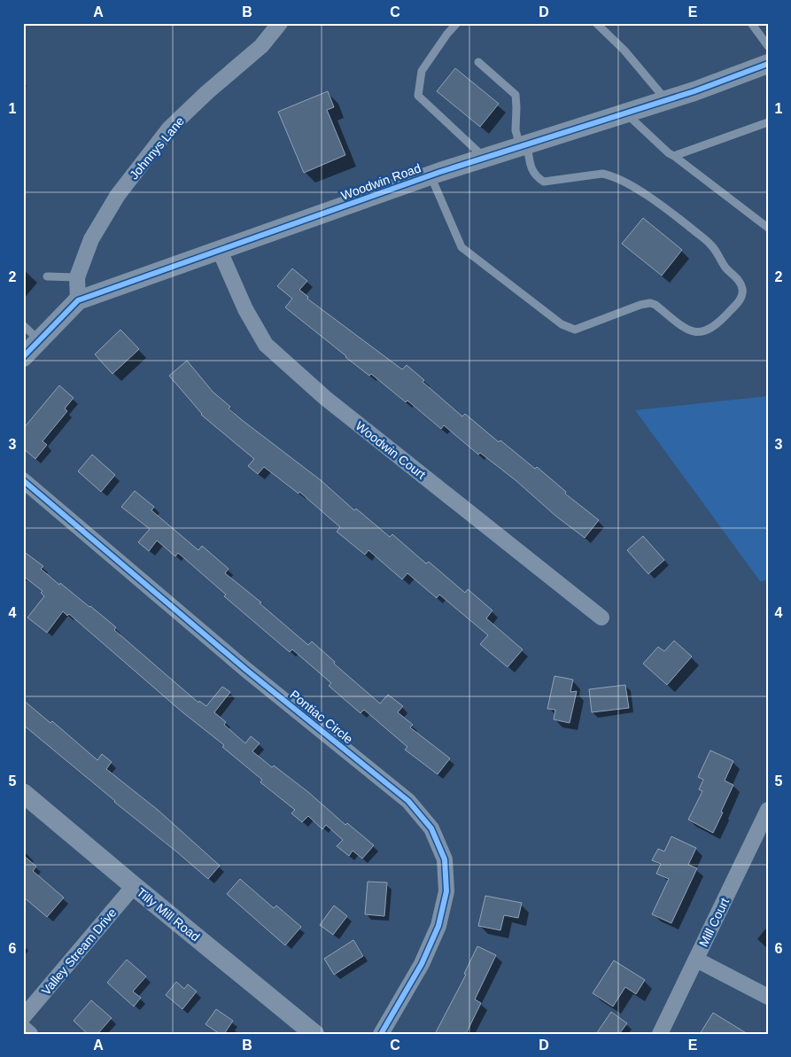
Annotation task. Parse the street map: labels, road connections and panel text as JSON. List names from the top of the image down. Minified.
{"streets":{"street":["Johnnys Lane","Woodwin Road","Woodwin Court","Pontiac Circle","Tilly Mill Road","Mill Court","Valley Stream Drive"]},"crossings":[["Johnnys Lane","Woodwin Road"],["Woodwin Road","Woodwin Court"],["Tilly Mill Road","Valley Stream Drive"]],"grid":{"columns":["A","B","C","D","E"],"rows":["1","2","3","4","5","6"]}}
